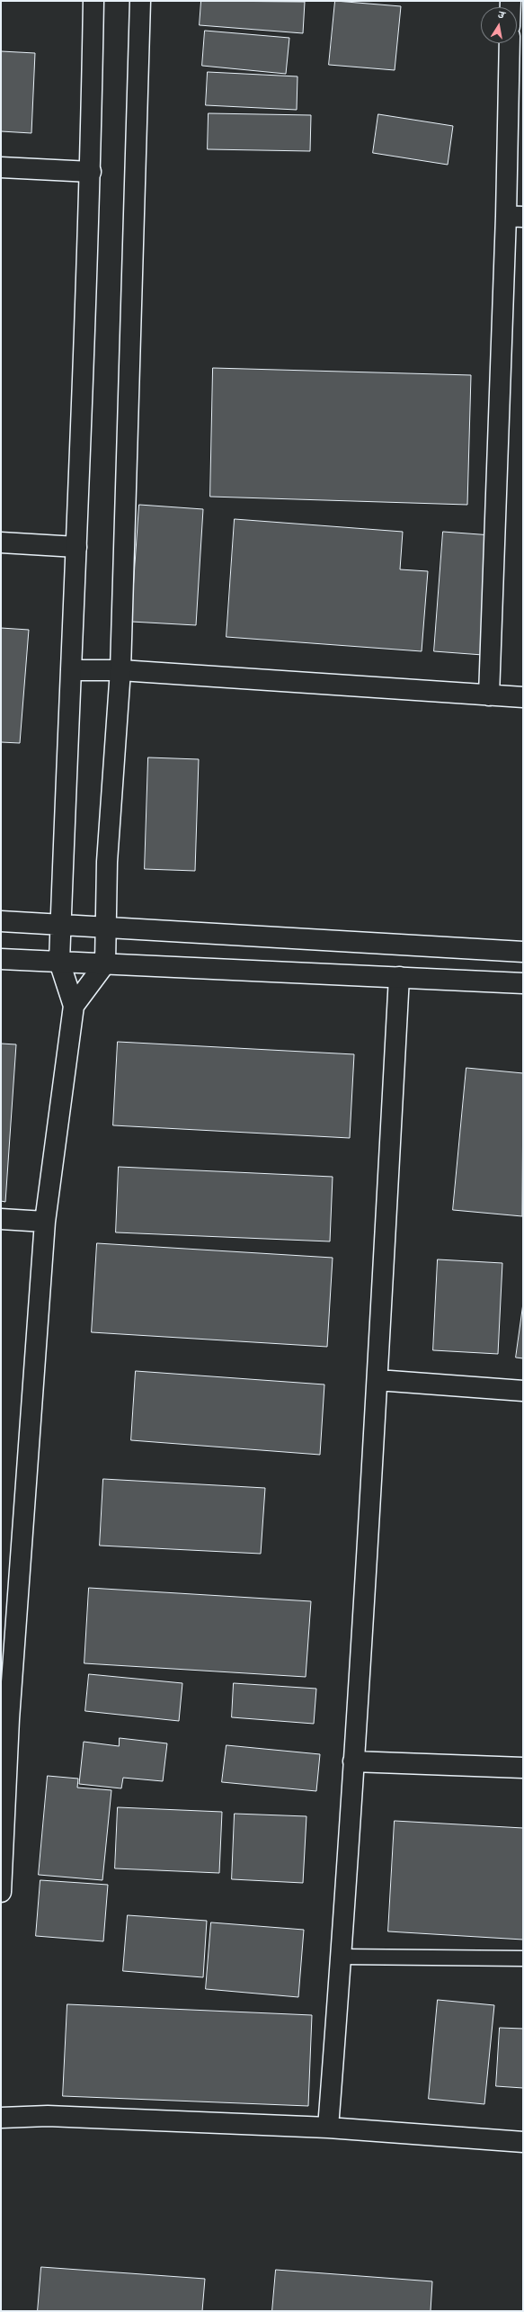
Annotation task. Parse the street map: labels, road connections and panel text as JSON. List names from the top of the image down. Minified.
{"north":"top"}
